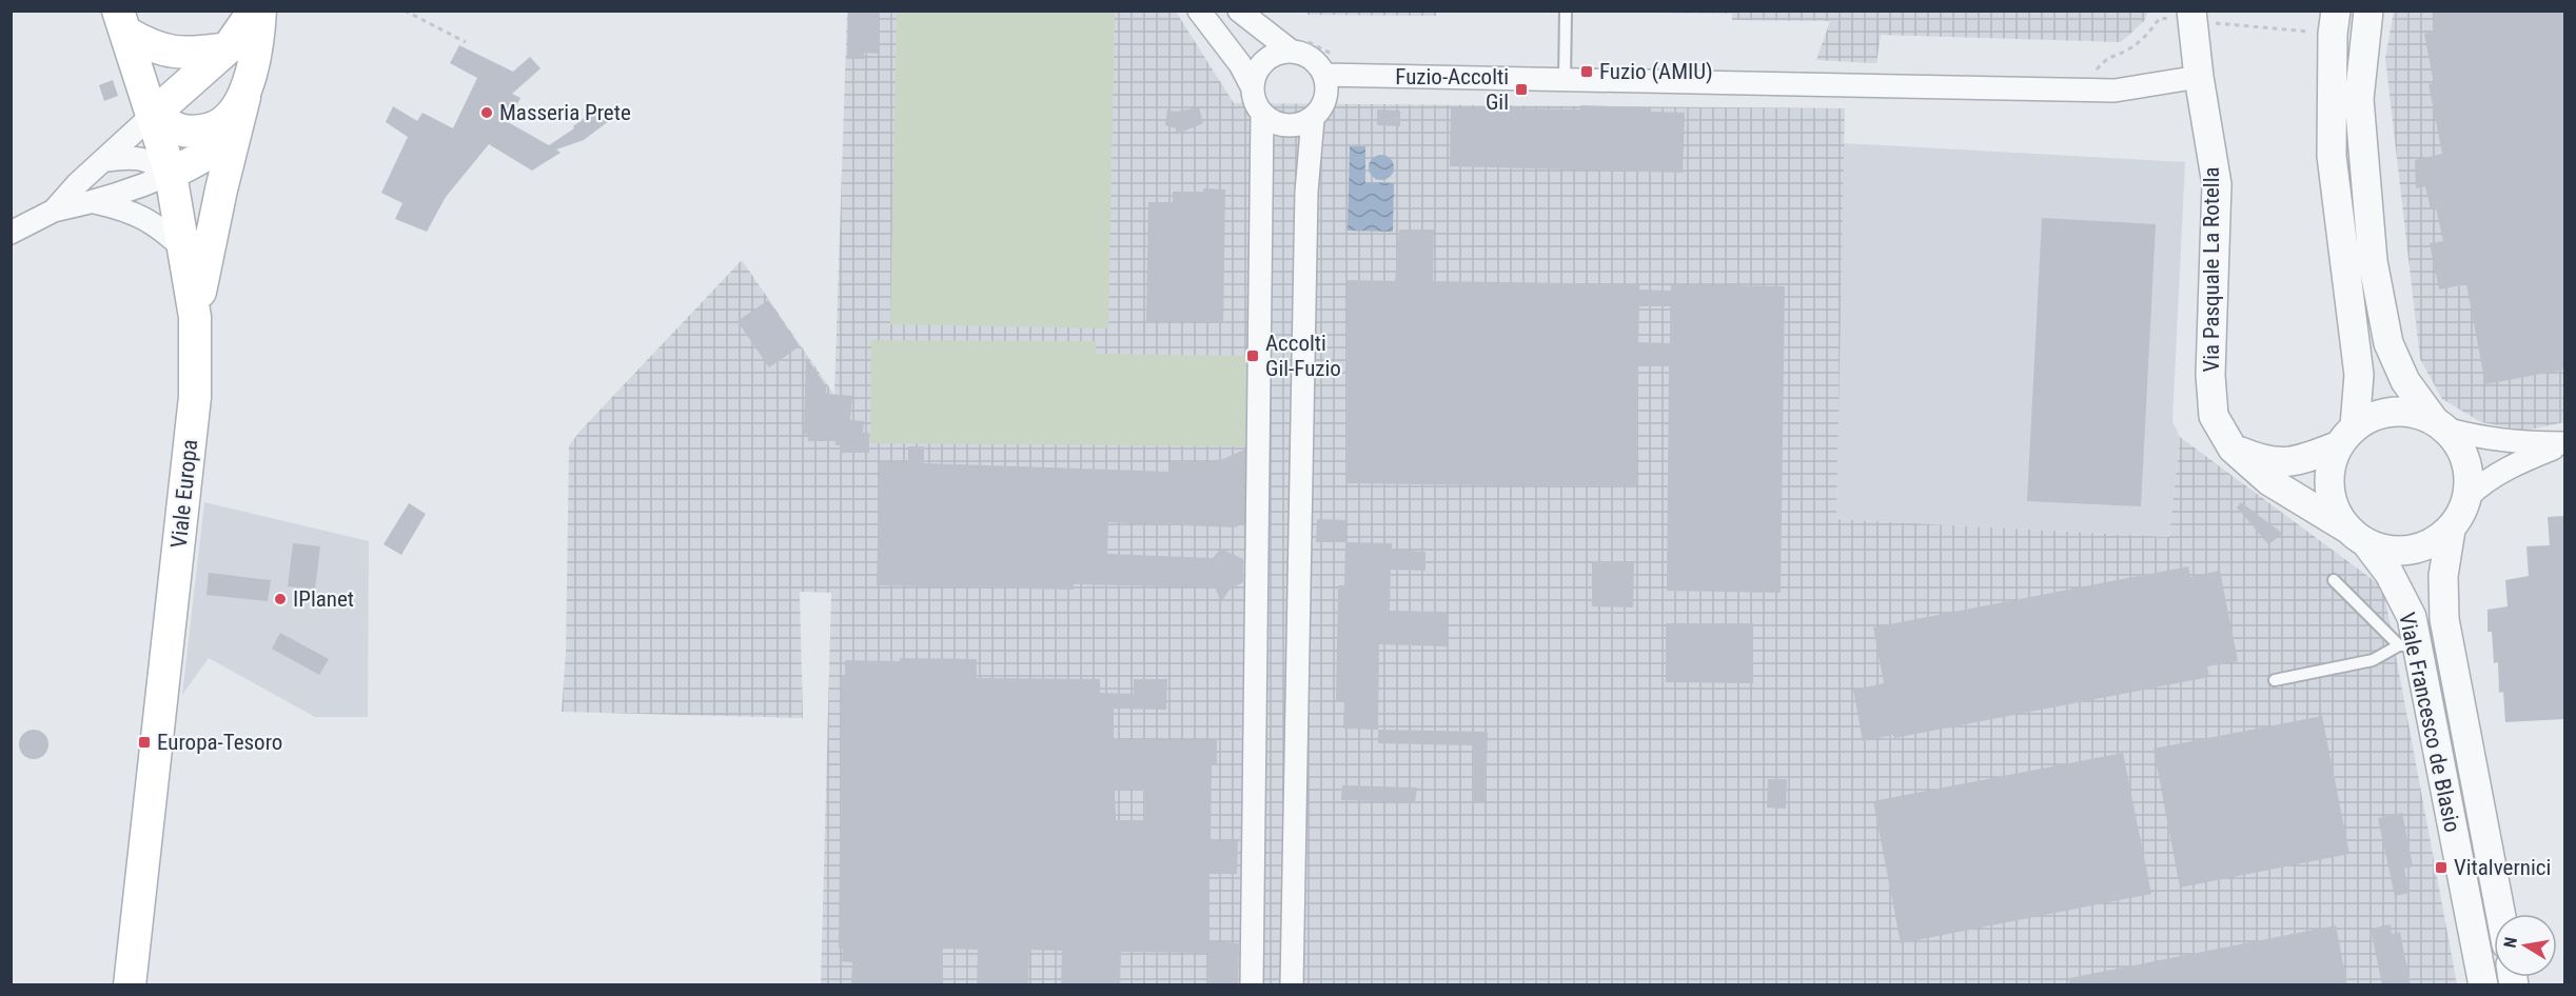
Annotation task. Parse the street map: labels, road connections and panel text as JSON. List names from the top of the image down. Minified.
{"streets":{"main road":["Viale Europa"],"street":["Via Pasquale La Rotella","Viale Francesco de Blasio"]},"crossings":[["Via Pasquale La Rotella","Viale Francesco de Blasio"]],"places":{"transit":["Fuzio (AMIU)","Fuzio-Accolti Gil","Accolti Gil-Fuzio","Europa-Tesoro","Vitalvernici"],"other":["Masseria Prete","IPlanet"]},"north":"left"}
